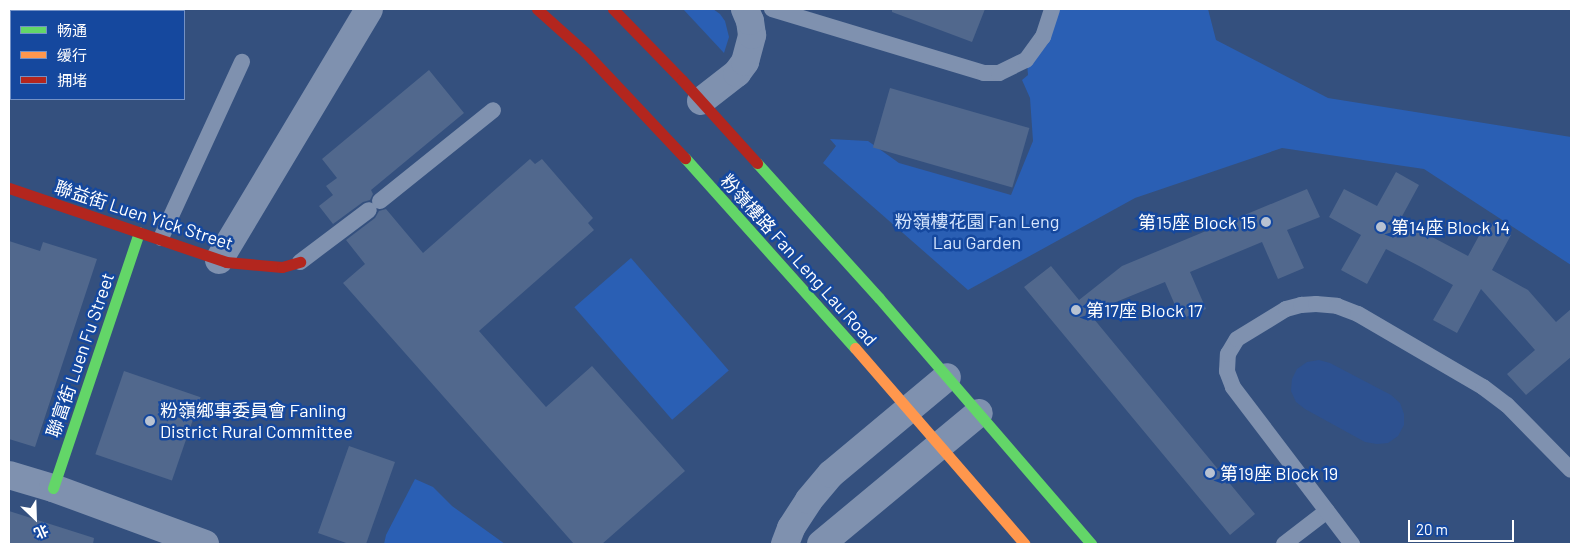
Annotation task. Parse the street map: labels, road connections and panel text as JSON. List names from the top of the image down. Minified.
{"streets":{"street":["聯益街 Luen Yick Street","粉嶺樓路 Fan Leng Lau Road","聯富街 Luen Fu Street"]},"crossings":[["聯益街 Luen Yick Street","聯富街 Luen Fu Street"]],"parks":["粉嶺樓花園 Fan Leng Lau Garden"],"places":["第15座 Block 15","第14座 Block 14","第17座 Block 17","粉嶺鄉事委員會 Fanling District Rural Committee","第19座 Block 19"],"legend":["畅通","缓行","拥堵"],"scale_bar":"20 m","north":"bottom right"}
